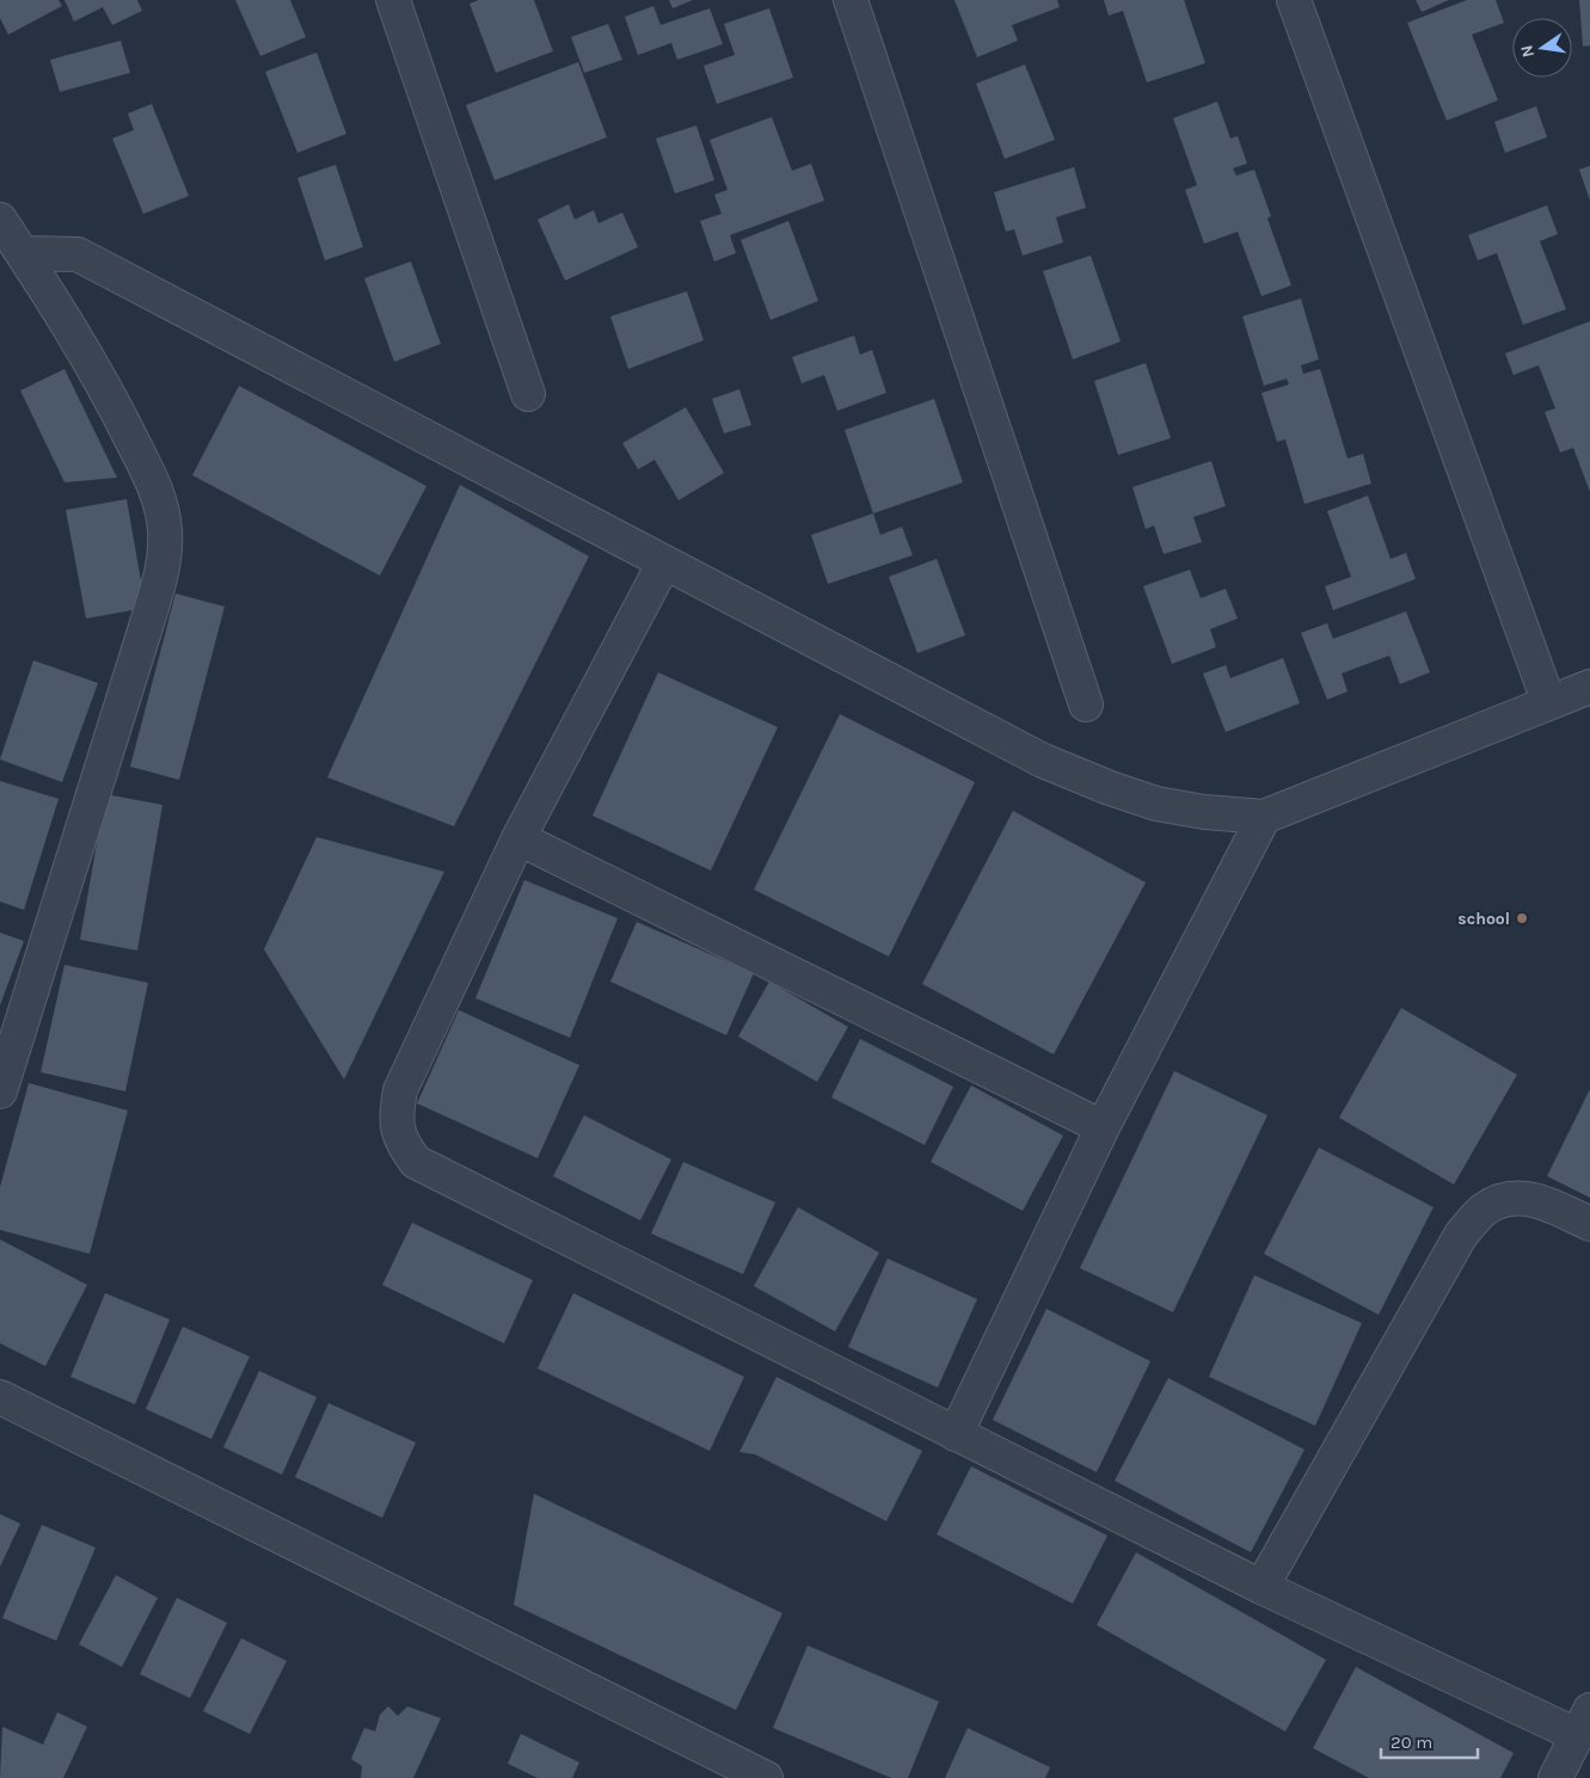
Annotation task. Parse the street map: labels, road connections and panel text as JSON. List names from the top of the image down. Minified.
{"places":["school"],"scale_bar":"20 m","north":"left"}
